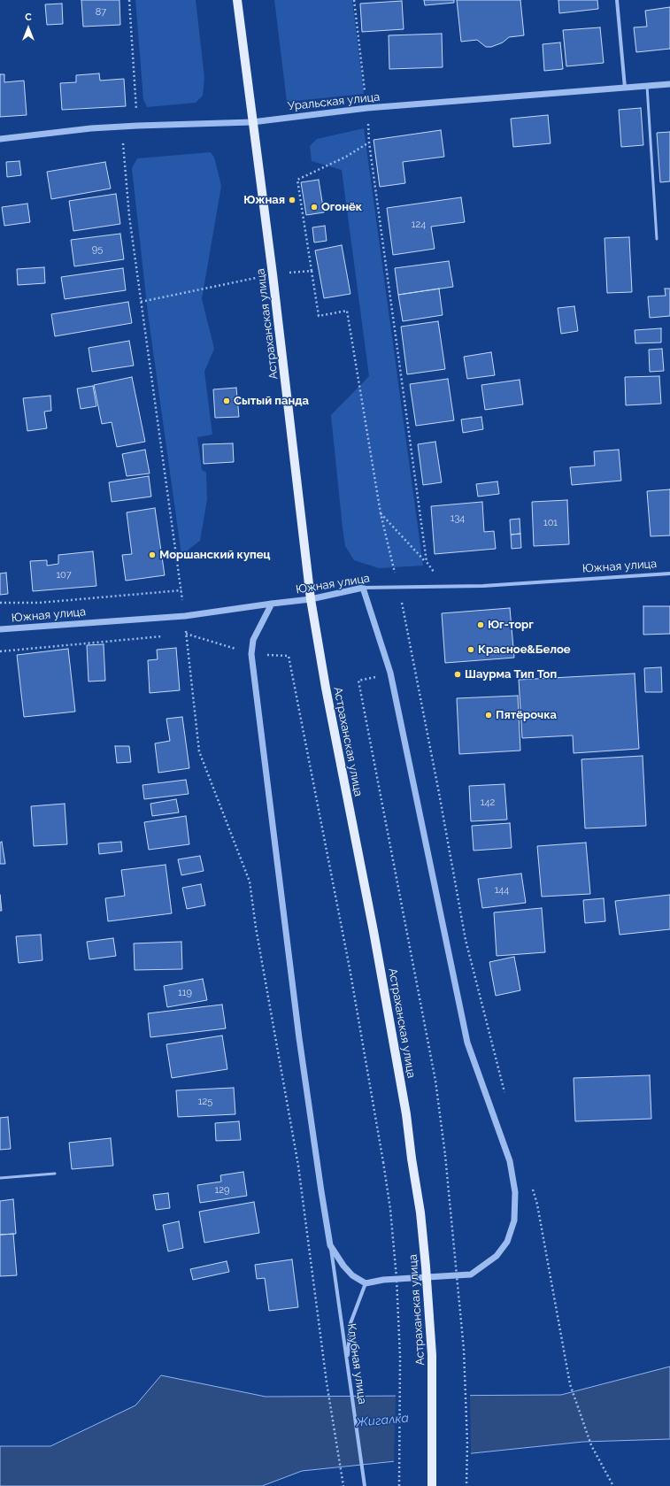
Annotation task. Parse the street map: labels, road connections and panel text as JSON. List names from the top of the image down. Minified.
{"streets":{"main road":["Астраханская улица"],"street":["Уральская улица","Южная улица","Клубная улица"]},"crossings":[["Уральская улица","Астраханская улица"],["Астраханская улица","Южная улица"]],"water":["Жигалка"],"places":["Южная","Огонёк","Сытый панда","Моршанский купец","Юг-торг","Красное&Белое","Шаурма Тип Топ","Пятёрочка"],"house_numbers":["87","124","95","134","101","107","142","144","119","125","129"],"north":"top"}
